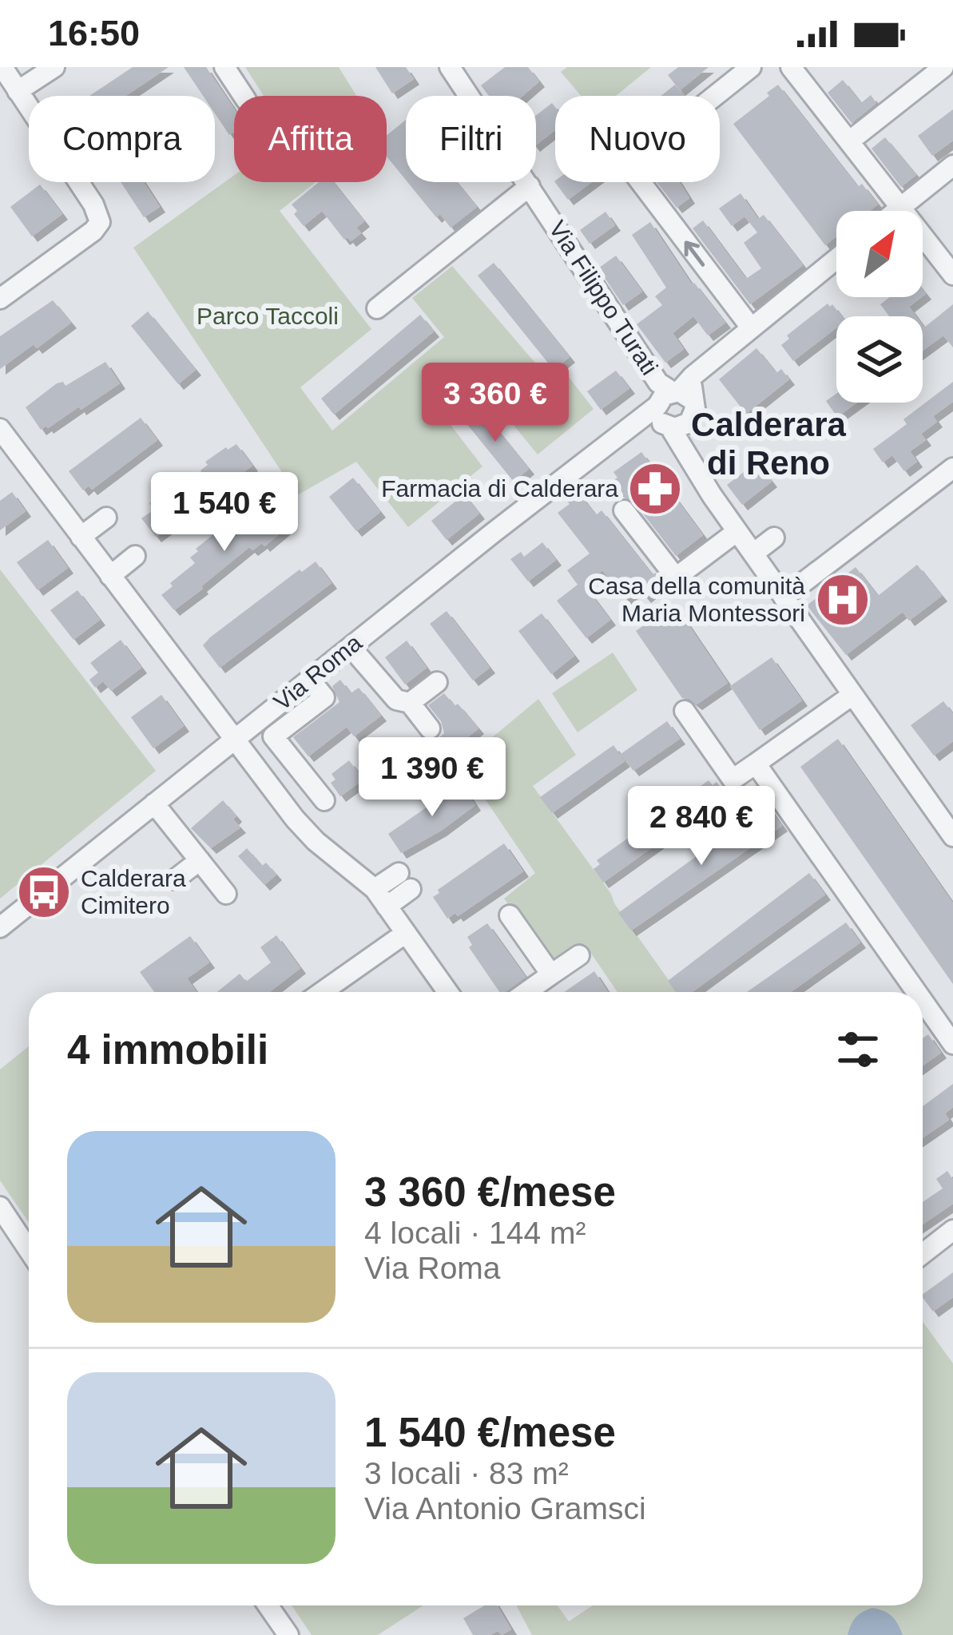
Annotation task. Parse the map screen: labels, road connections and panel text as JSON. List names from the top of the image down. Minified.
{"streets":{"street":["Via Filippo Turati","Via Roma"]},"crossings":[["Via Filippo Turati","Via Roma"]],"districts":["Calderara di Reno"],"parks":["Parco Taccoli"],"places":{"pharmacy":["Farmacia di Calderara"],"hospital":["Casa della comunità Maria Montessori"],"bus stop":["Calderara Cimitero"]},"north":"top right","page":{"status":"16:50","chip":["Compra","Affitta","Filtri","Nuovo"],"price":["3 360 €","1 540 €","1 390 €","2 840 €"],"heading":"4 immobili","list":[{"name":"3 360 €/mese","note":"4 locali · 144 m² · Via Roma"},{"name":"1 540 €/mese","note":"3 locali · 83 m² · Via Antonio Gramsci"}]}}
